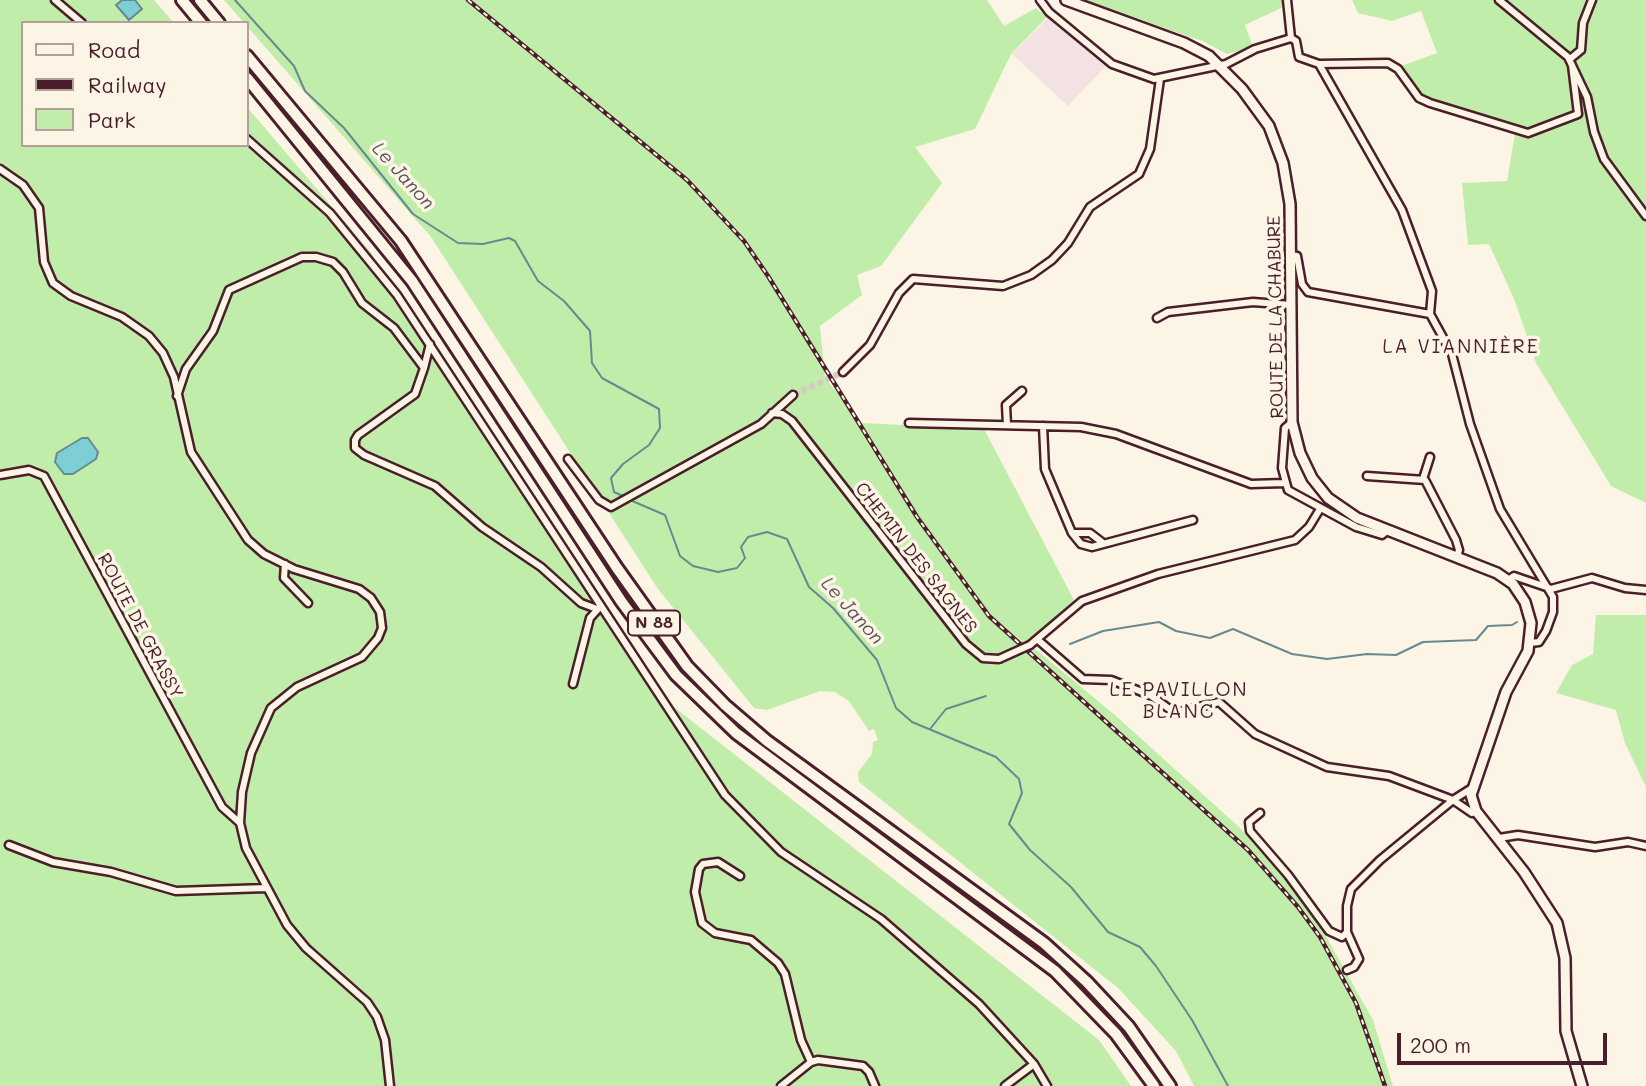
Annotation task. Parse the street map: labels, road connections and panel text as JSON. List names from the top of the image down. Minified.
{"streets":{"highway":["N 88"],"main road":["ROUTE DE LA CHABURE"],"street":["CHEMIN DES SAGNES","ROUTE DE GRASSY"]},"districts":["LA VIANNIÈRE","LE PAVILLON BLANC"],"water":["Le Janon"],"legend":["Road","Railway","Park"],"scale_bar":"200 m"}
